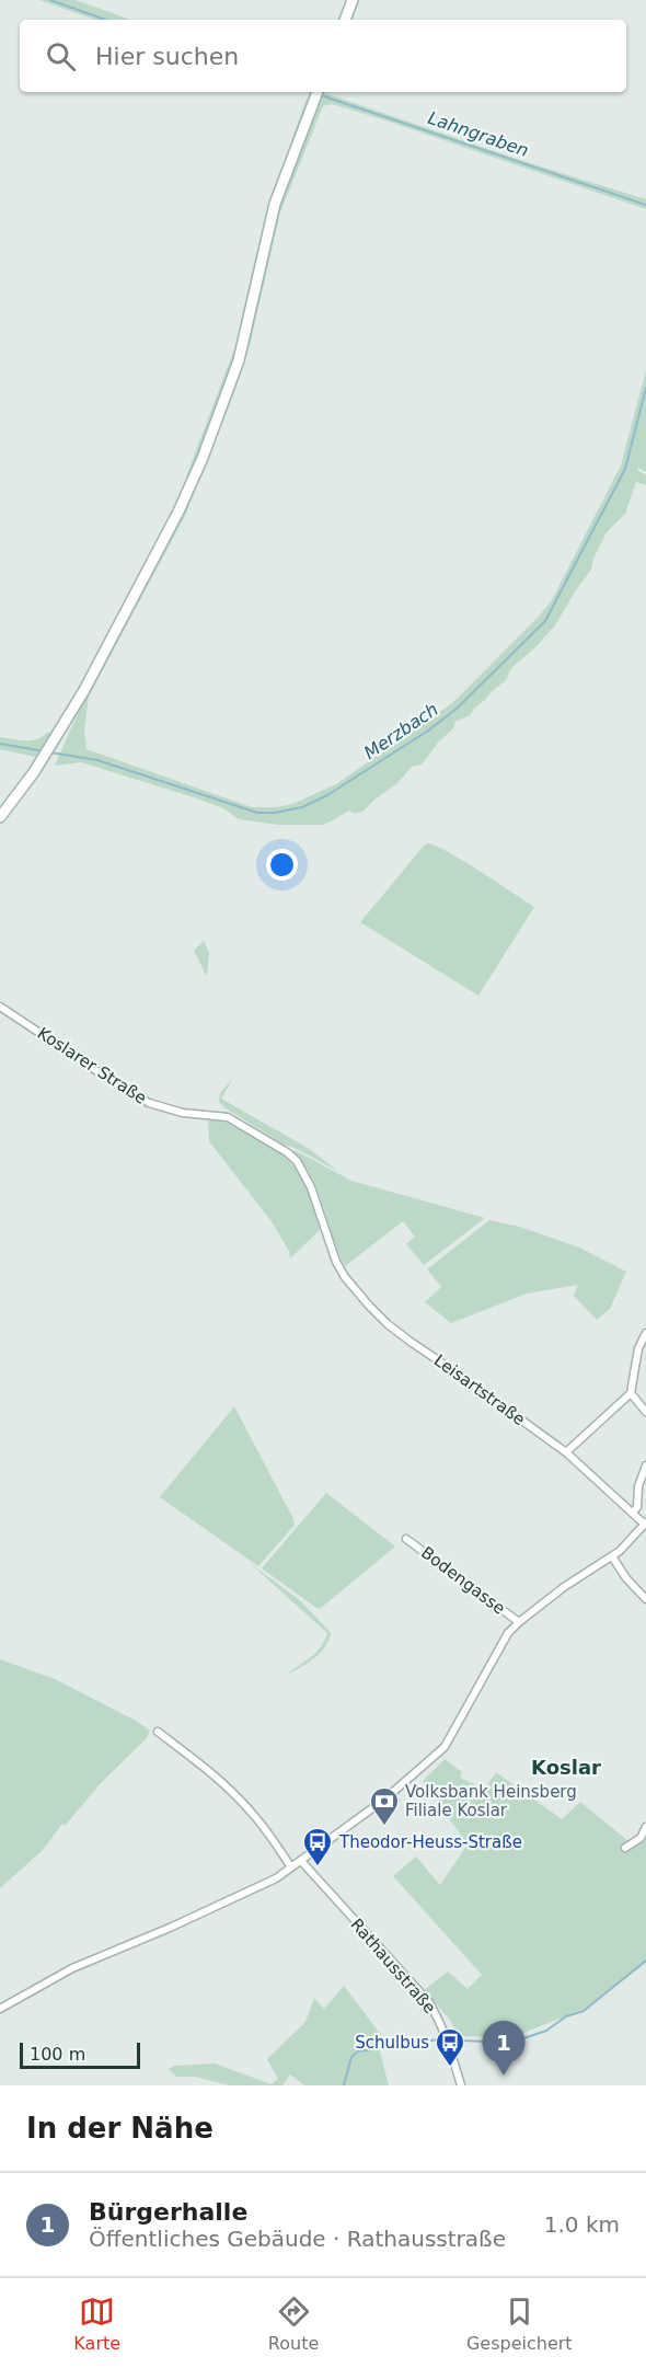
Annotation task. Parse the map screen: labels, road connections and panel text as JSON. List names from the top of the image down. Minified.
{"streets":{"street":["Koslarer Straße","Leisartstraße","Bodengasse","Rathausstraße"]},"crossings":[["Koslarer Straße","Leisartstraße"]],"districts":["Koslar"],"water":["Lahngraben","Merzbach"],"places":{"bank":["Volksbank Heinsberg Filiale Koslar"],"bus stop":["Theodor-Heuss-Straße","Schulbus"]},"scale_bar":"100 m","page":{"search":"Hier suchen","pins":"1","scale":"100 m","heading":"In der Nähe","list":[{"mark":"1","name":"Bürgerhalle","note":"Öffentliches Gebäude · Rathausstraße","value":"1.0 km"}],"nav":["Karte","Route","Gespeichert"]}}
